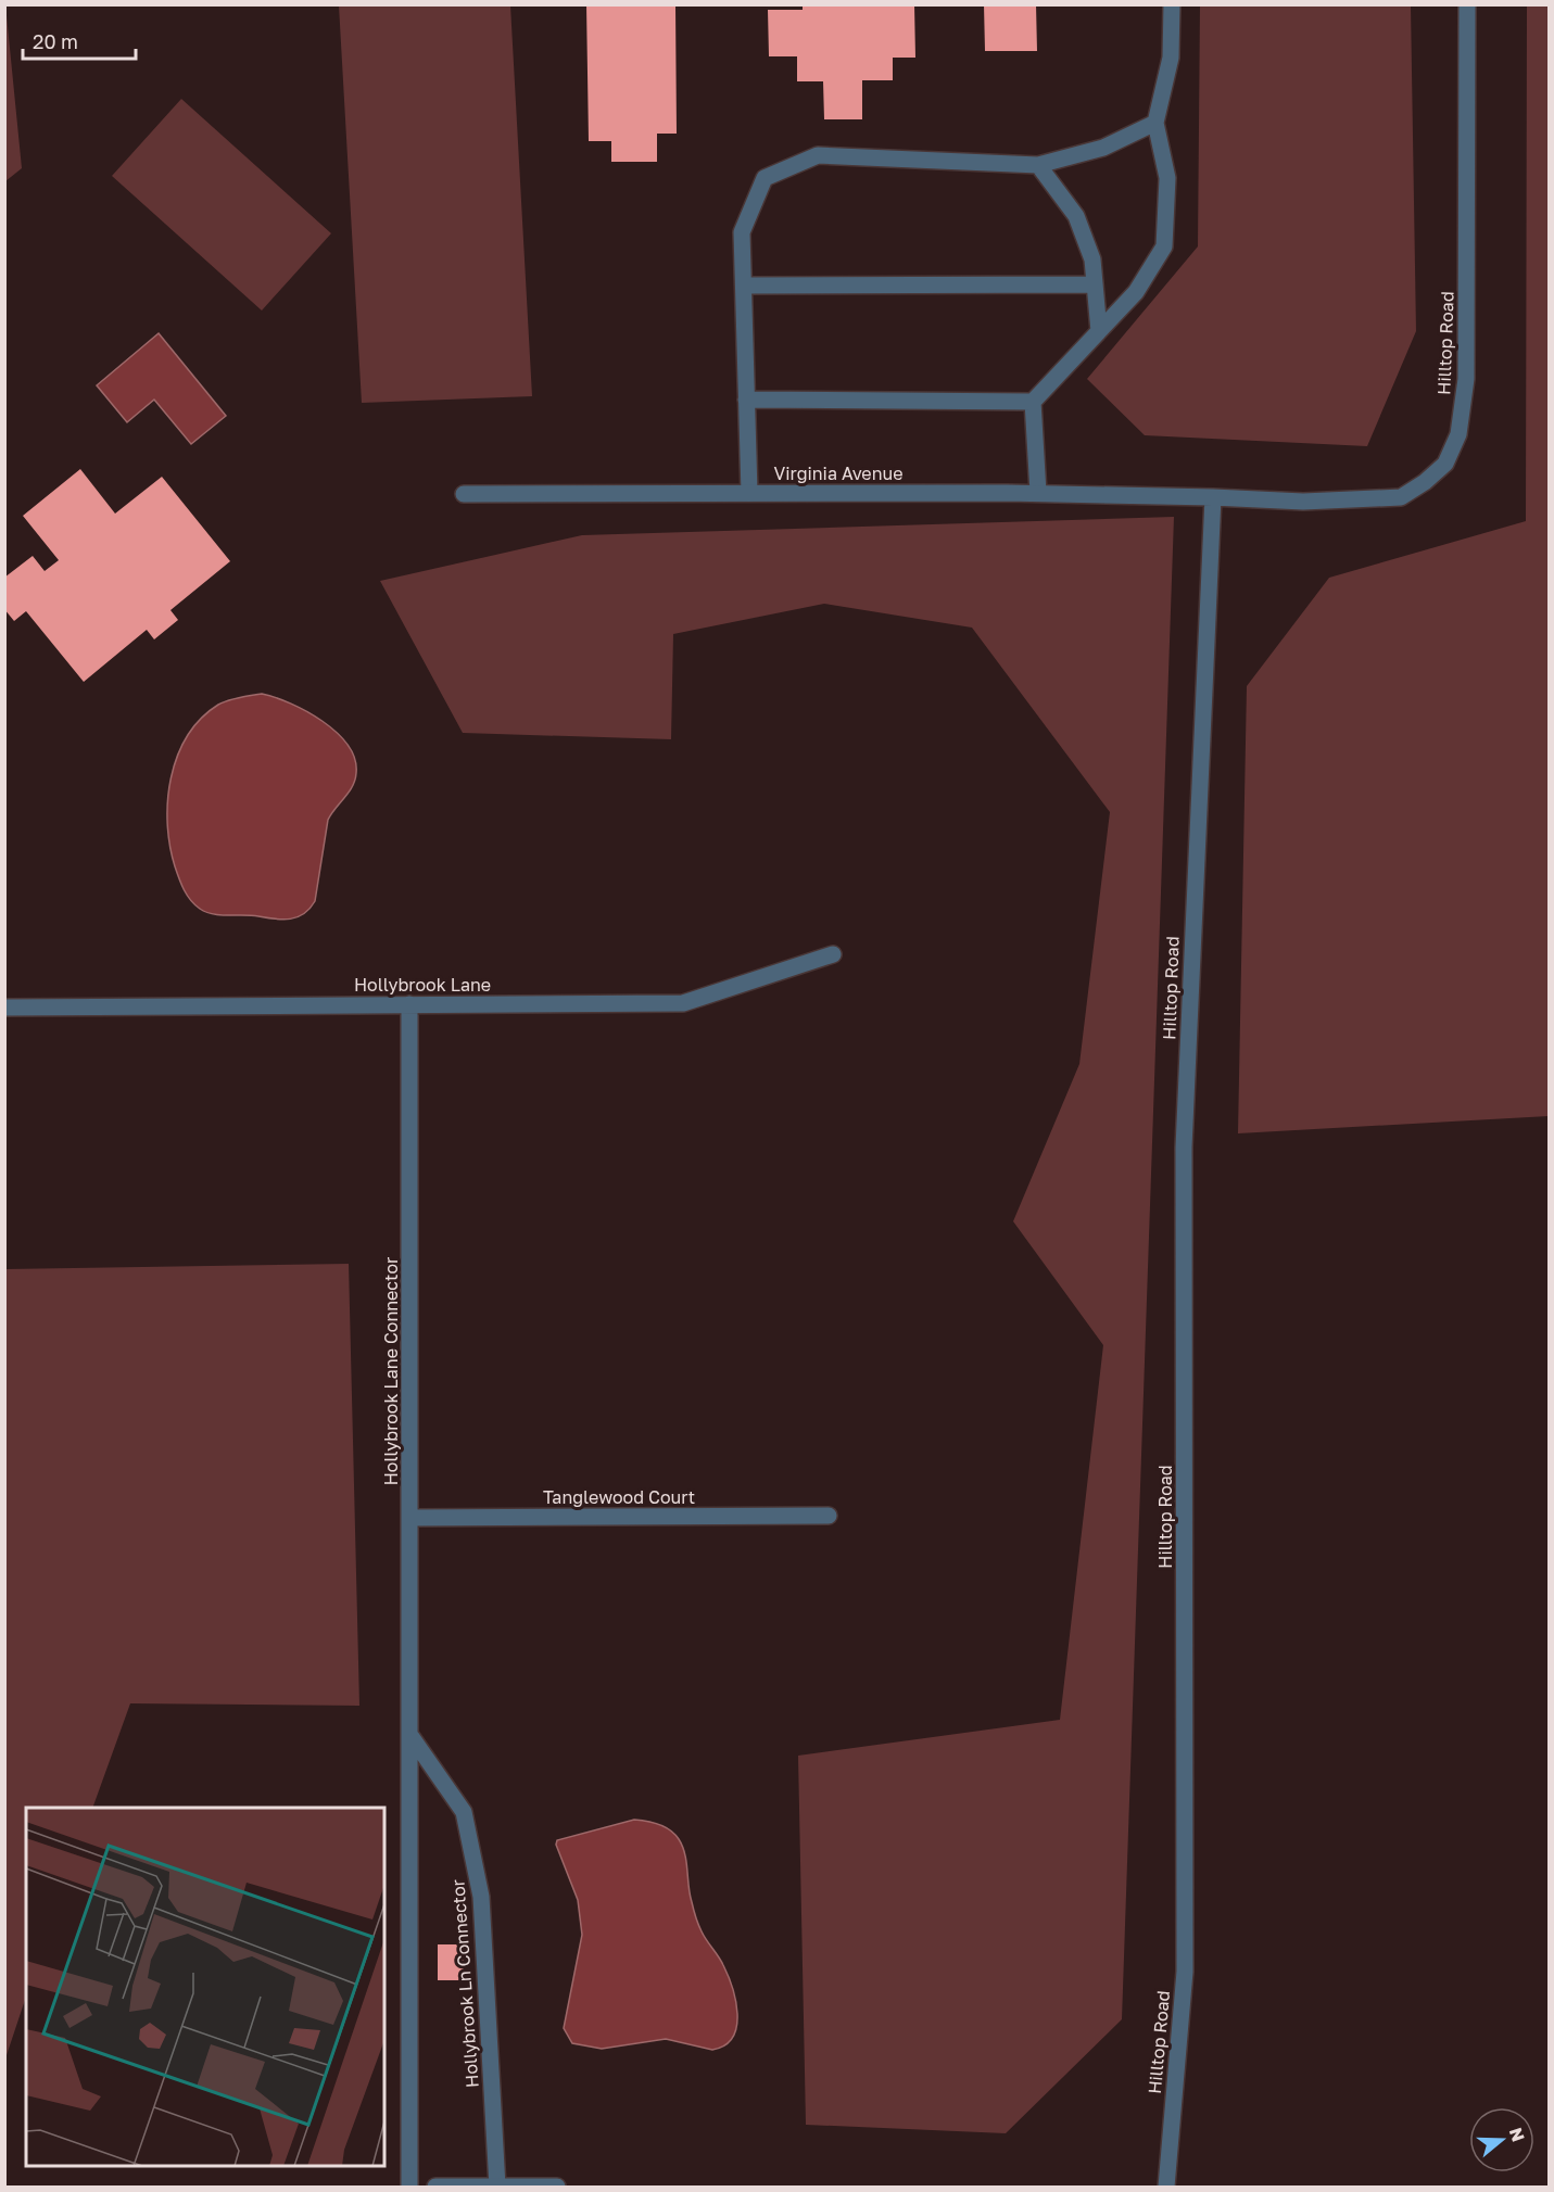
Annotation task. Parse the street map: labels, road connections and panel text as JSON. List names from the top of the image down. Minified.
{"streets":{"street":["Hilltop Road","Virginia Avenue","Hollybrook Lane","Hollybrook Lane Connector","Tanglewood Court","Hollybrook Ln Connector"]},"crossings":[["Hilltop Road","Virginia Avenue"],["Hollybrook Lane","Hollybrook Lane Connector"],["Hollybrook Lane Connector","Tanglewood Court"],["Hollybrook Lane Connector","Hollybrook Ln Connector"]],"scale_bar":"20 m","north":"right"}
